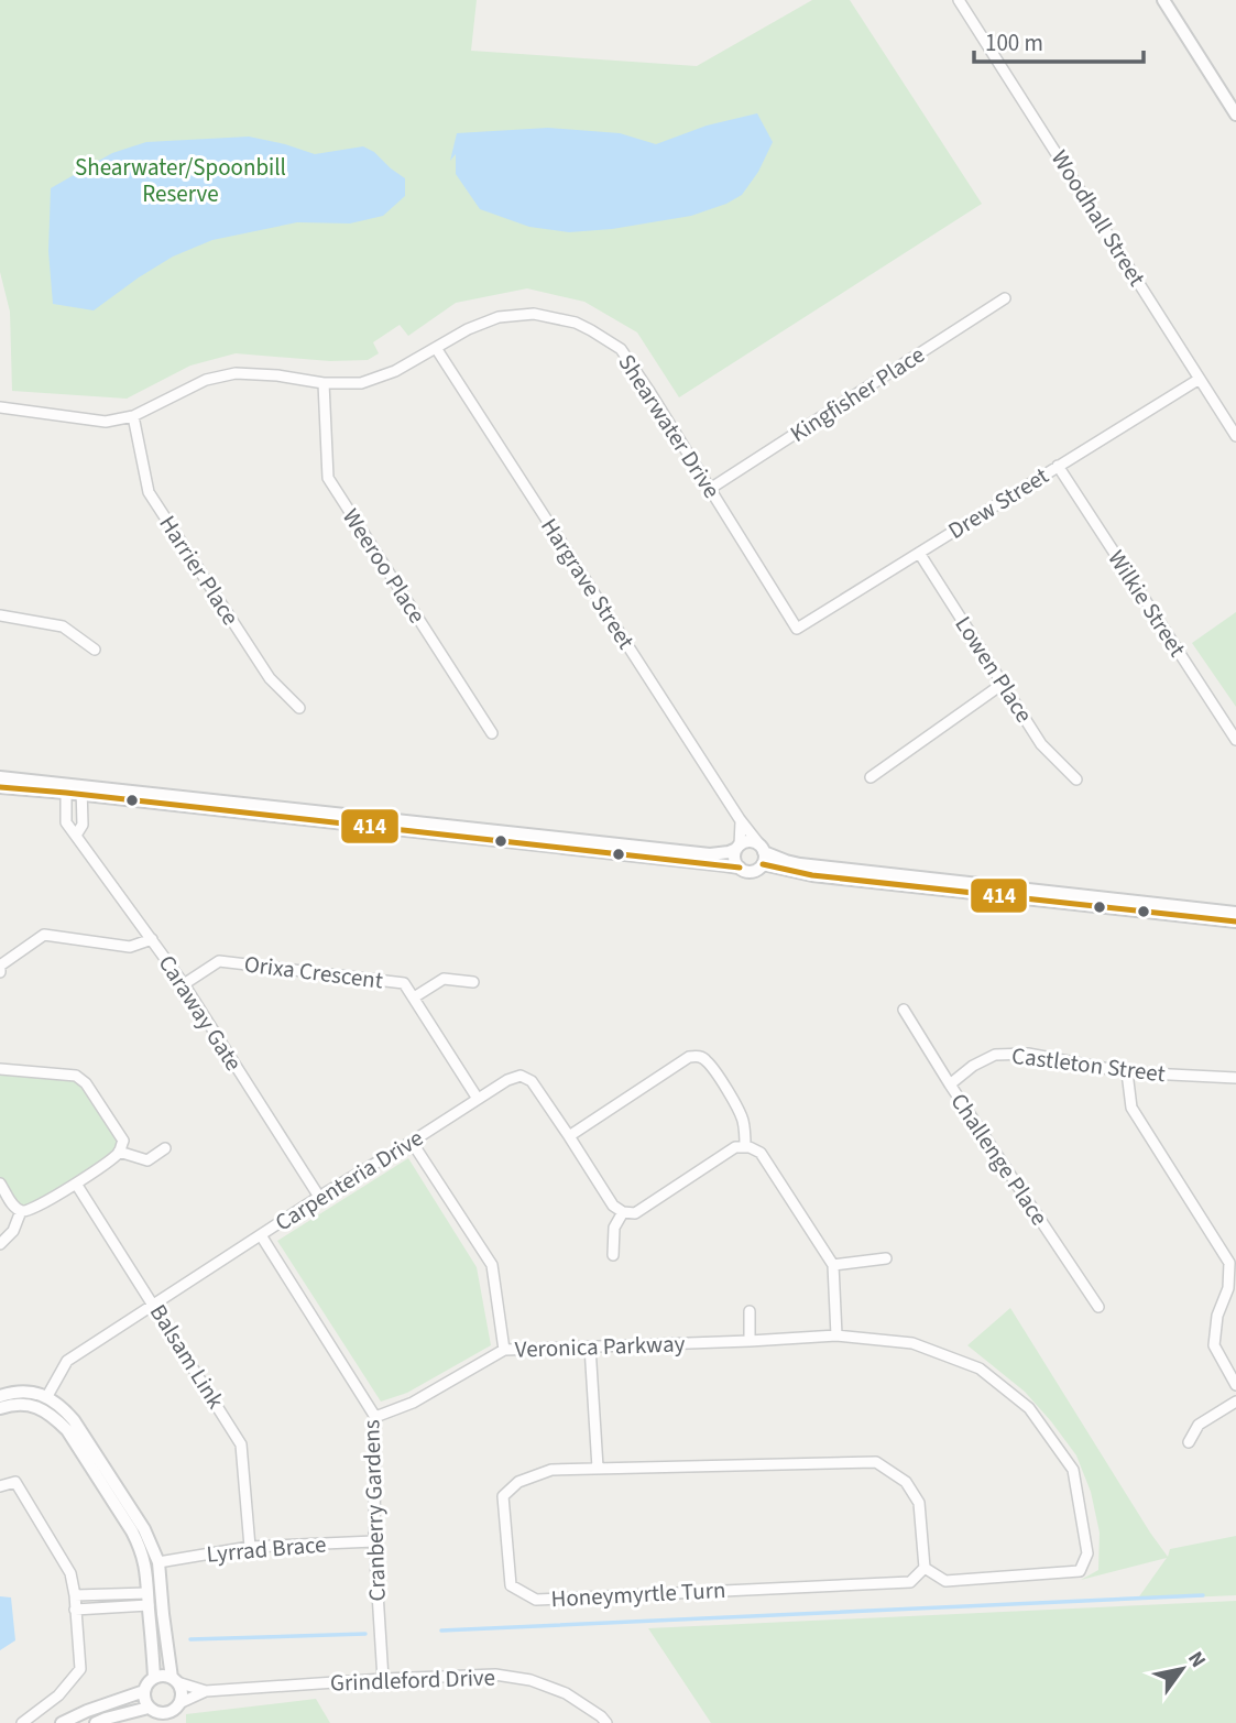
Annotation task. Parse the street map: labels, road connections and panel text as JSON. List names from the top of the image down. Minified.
{"streets":{"street":["Woodhall Street","Kingfisher Place","Shearwater Drive","Drew Street","Weeroo Place","Harrier Place","Hargrave Street","Wilkie Street","Lowen Place","Orixa Crescent","Caraway Gate","Castleton Street","Challenge Place","Carpenteria Drive","Veronica Parkway","Balsam Link","Cranberry Gardens","Lyrrad Brace","Honeymyrtle Turn","Grindleford Drive"]},"crossings":[["Woodhall Street","Drew Street"],["Kingfisher Place","Shearwater Drive"],["Shearwater Drive","Drew Street"],["Shearwater Drive","Weeroo Place"],["Shearwater Drive","Harrier Place"],["Shearwater Drive","Hargrave Street"],["Drew Street","Wilkie Street"],["Drew Street","Lowen Place"],["Orixa Crescent","Caraway Gate"],["Orixa Crescent","Carpenteria Drive"],["Caraway Gate","Carpenteria Drive"],["Castleton Street","Challenge Place"],["Carpenteria Drive","Balsam Link"],["Carpenteria Drive","Cranberry Gardens"],["Veronica Parkway","Cranberry Gardens"],["Veronica Parkway","Honeymyrtle Turn"],["Balsam Link","Lyrrad Brace"],["Cranberry Gardens","Lyrrad Brace"],["Cranberry Gardens","Grindleford Drive"]],"parks":["Shearwater/Spoonbill Reserve"],"lines":["transit line 414"],"scale_bar":"100 m","north":"top right"}
